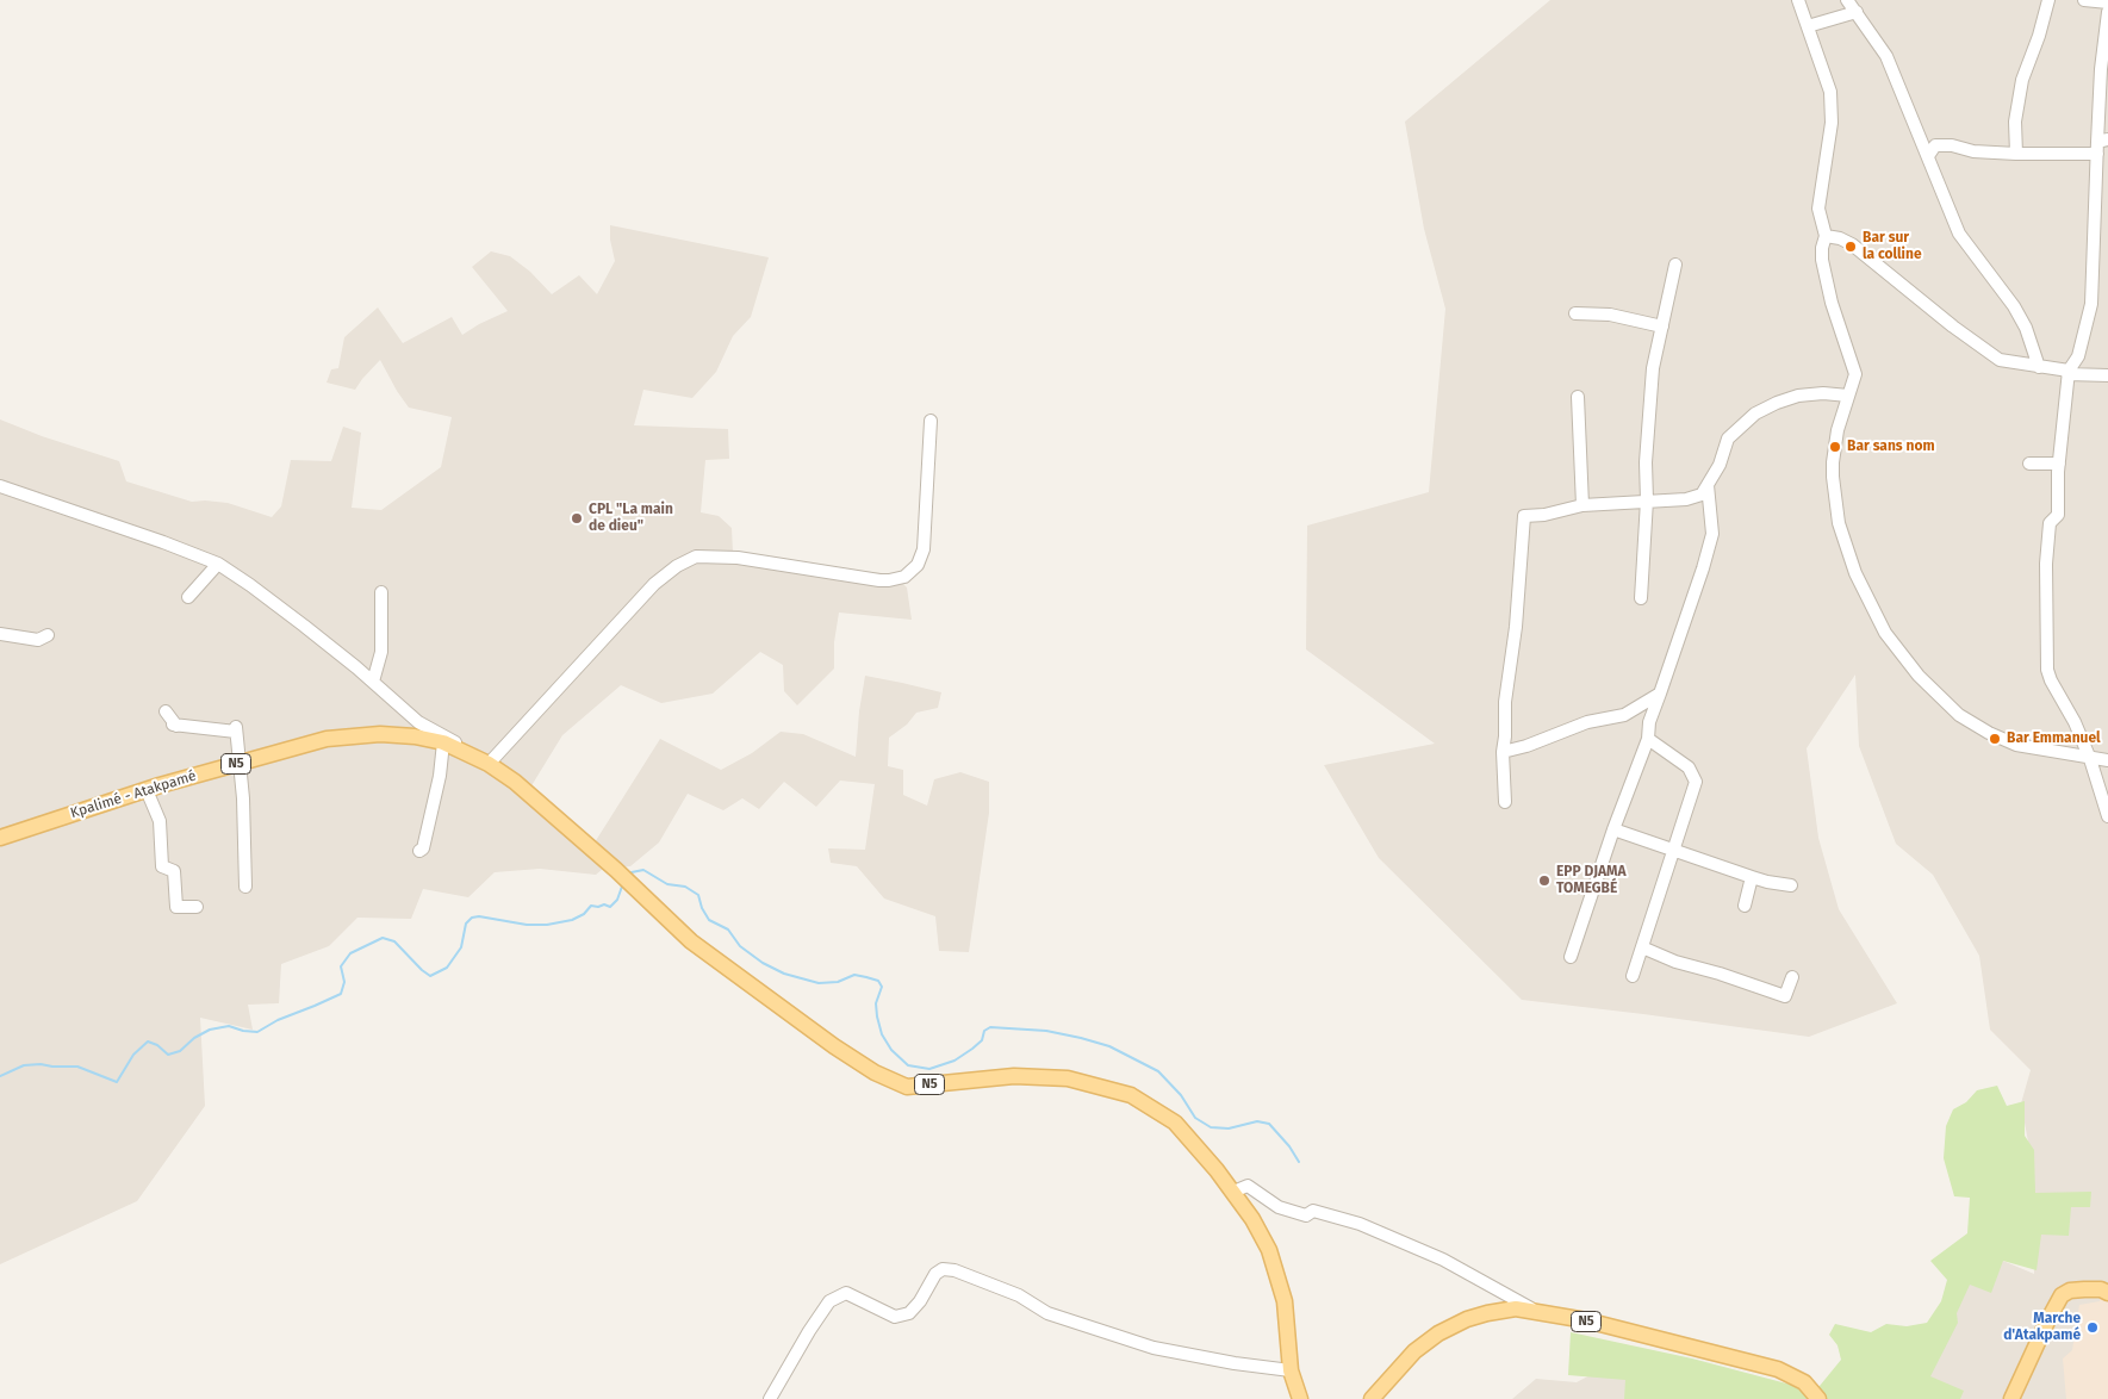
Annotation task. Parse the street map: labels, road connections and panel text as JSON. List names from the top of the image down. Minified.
{"streets":{"main road":["N5","Kpalimé - Atakpamé"]},"crossings":[["N5","Kpalimé - Atakpamé"]],"places":["Bar sur la colline","Bar sans nom","CPL \"La main de dieu\"","Bar Emmanuel","EPP DJAMA TOMEGBÉ","Marche d'Atakpamé"]}
